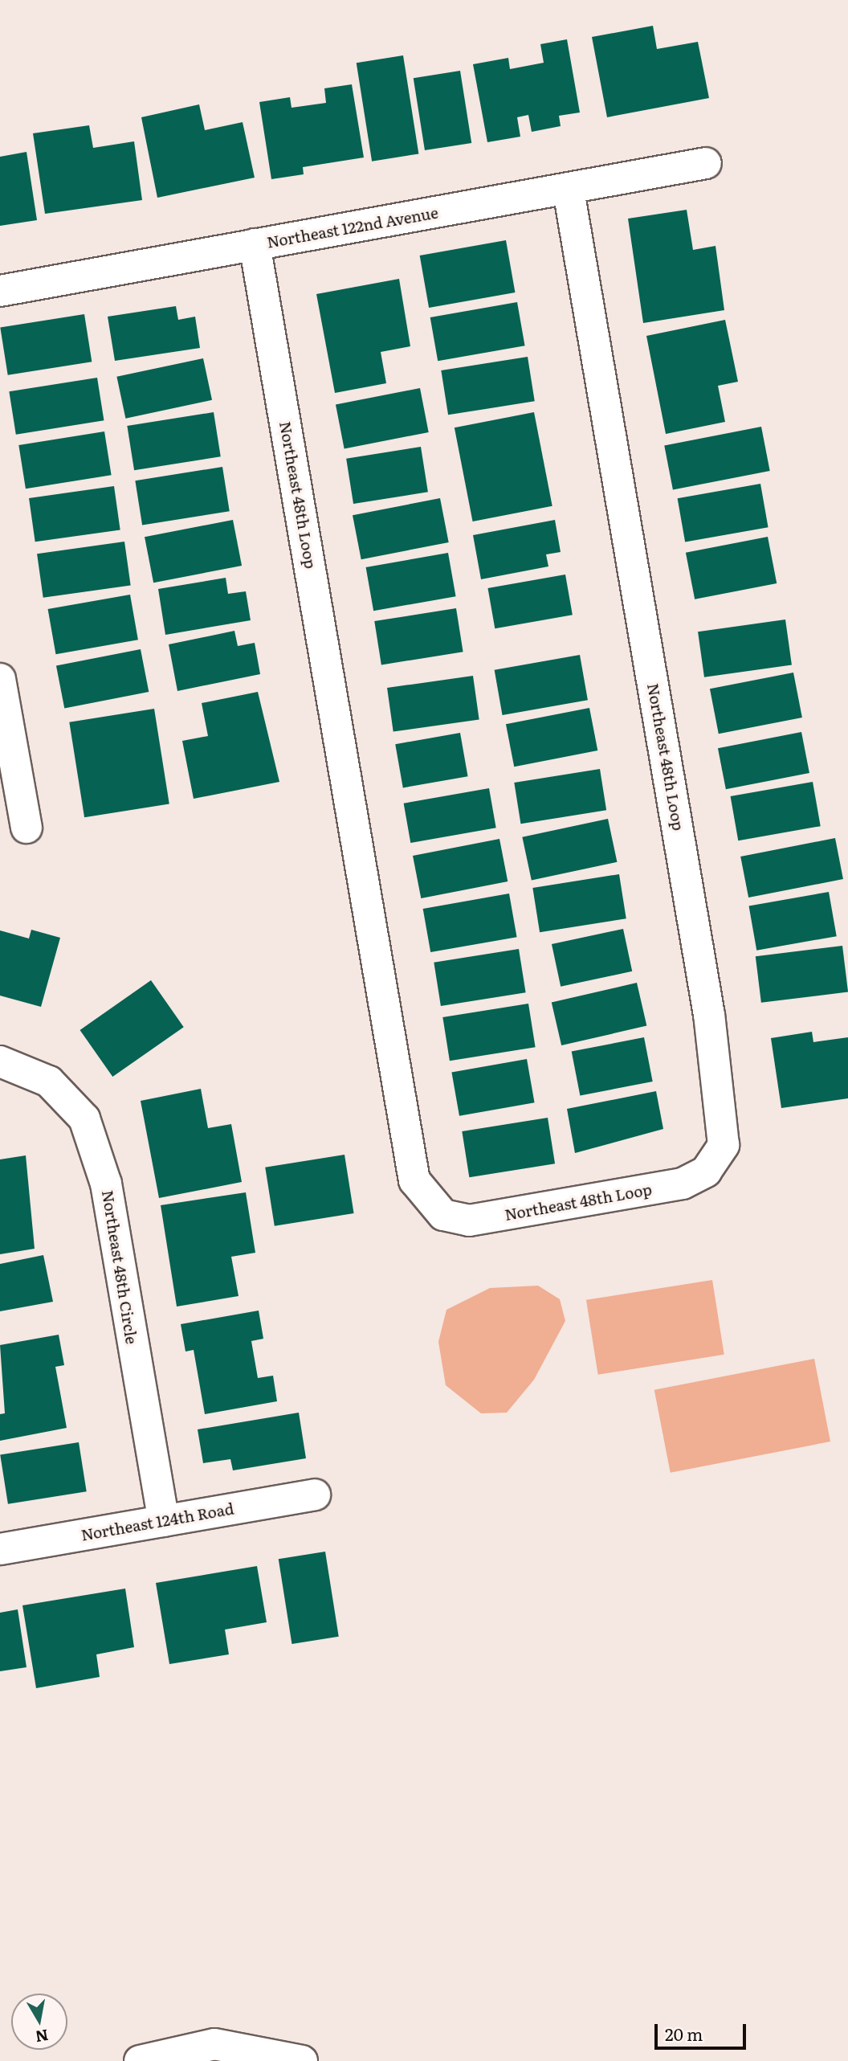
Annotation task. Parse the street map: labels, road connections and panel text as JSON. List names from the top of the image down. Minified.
{"streets":{"street":["Northeast 122nd Avenue","Northeast 48th Loop","Northeast 48th Circle","Northeast 124th Road"]},"crossings":[["Northeast 122nd Avenue","Northeast 48th Loop"],["Northeast 48th Circle","Northeast 124th Road"]],"scale_bar":"20 m","north":"bottom"}
